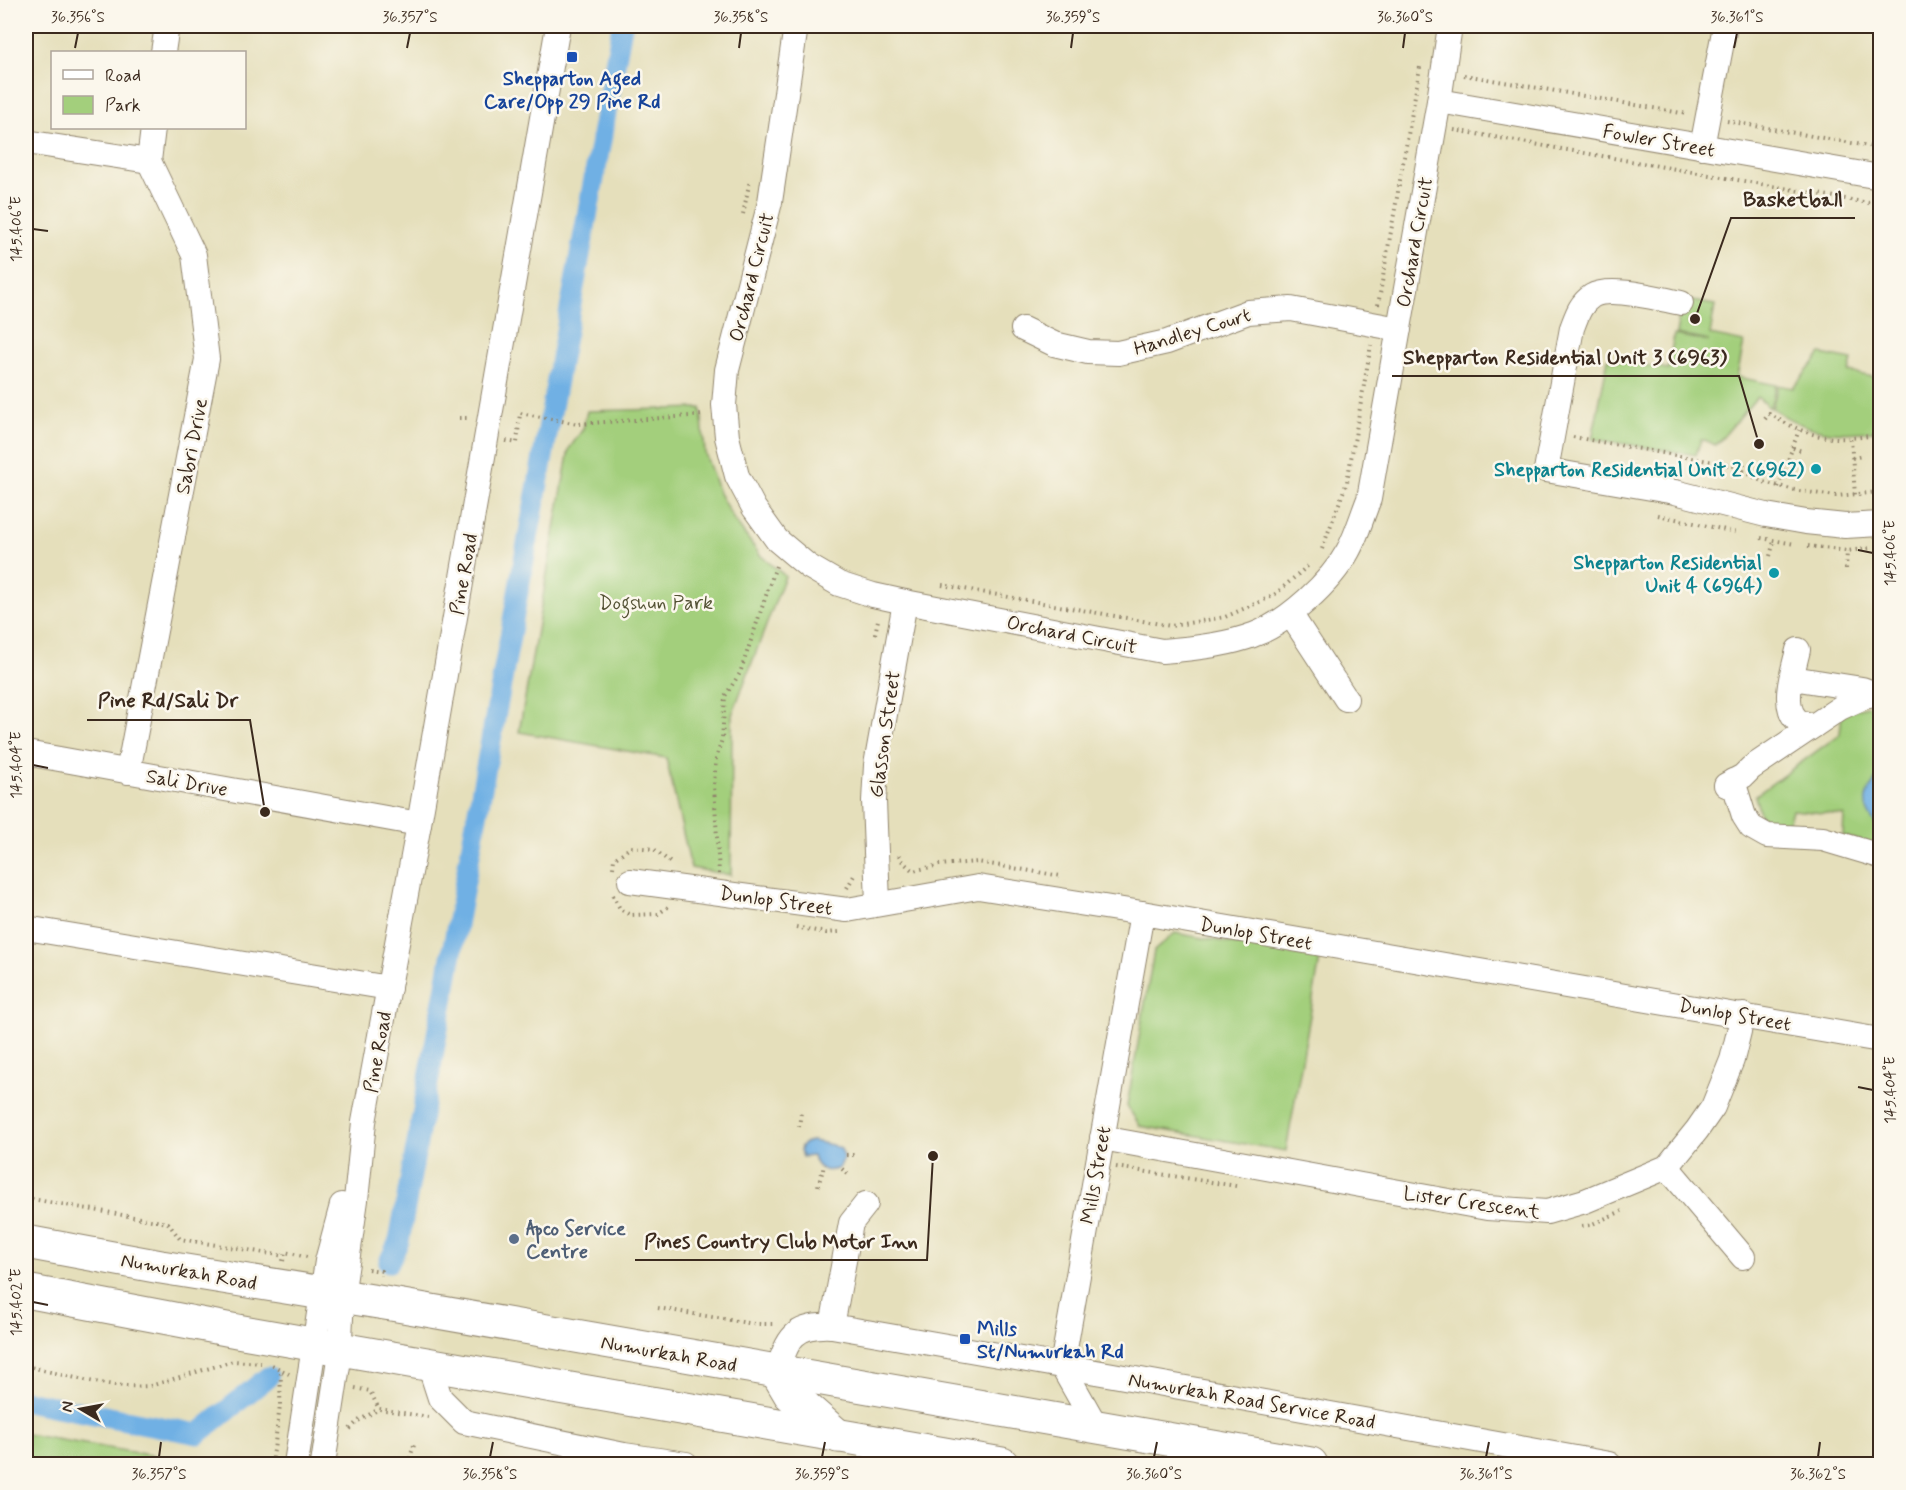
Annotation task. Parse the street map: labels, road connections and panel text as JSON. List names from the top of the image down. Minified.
{"streets":{"highway":["Numurkah Road"],"street":["Fowler Street","Orchard Circuit","Handley Court","Sabri Drive","Pine Road","Glasson Street","Sali Drive","Dunlop Street","Mills Street","Lister Crescent","Numurkah Road Service Road"]},"crossings":[["Fowler Street","Orchard Circuit"],["Orchard Circuit","Handley Court"],["Orchard Circuit","Glasson Street"],["Sabri Drive","Sali Drive"],["Pine Road","Sali Drive"],["Pine Road","Numurkah Road"],["Glasson Street","Dunlop Street"],["Dunlop Street","Mills Street"],["Dunlop Street","Lister Crescent"],["Mills Street","Lister Crescent"],["Mills Street","Numurkah Road Service Road"],["Numurkah Road","Numurkah Road Service Road"]],"parks":["Dogshun Park"],"places":{"transit":["Shepparton Aged Care/Opp 29 Pine Rd","Mills St/Numurkah Rd"],"other":["Basketball","Shepparton Residential Unit 3 (6963)","Shepparton Residential Unit 2 (6962)","Shepparton Residential Unit 4 (6964)","Pine Rd/Sali Dr","Pines Country Club Motor Inn","Apco Service Centre"]},"legend":["Road","Park"],"north":"left","coordinates":["36.356°S","36.357°S","36.358°S","36.359°S","36.360°S","36.361°S","145.406°E","145.404°E","145.402°E","36.362°S"]}
